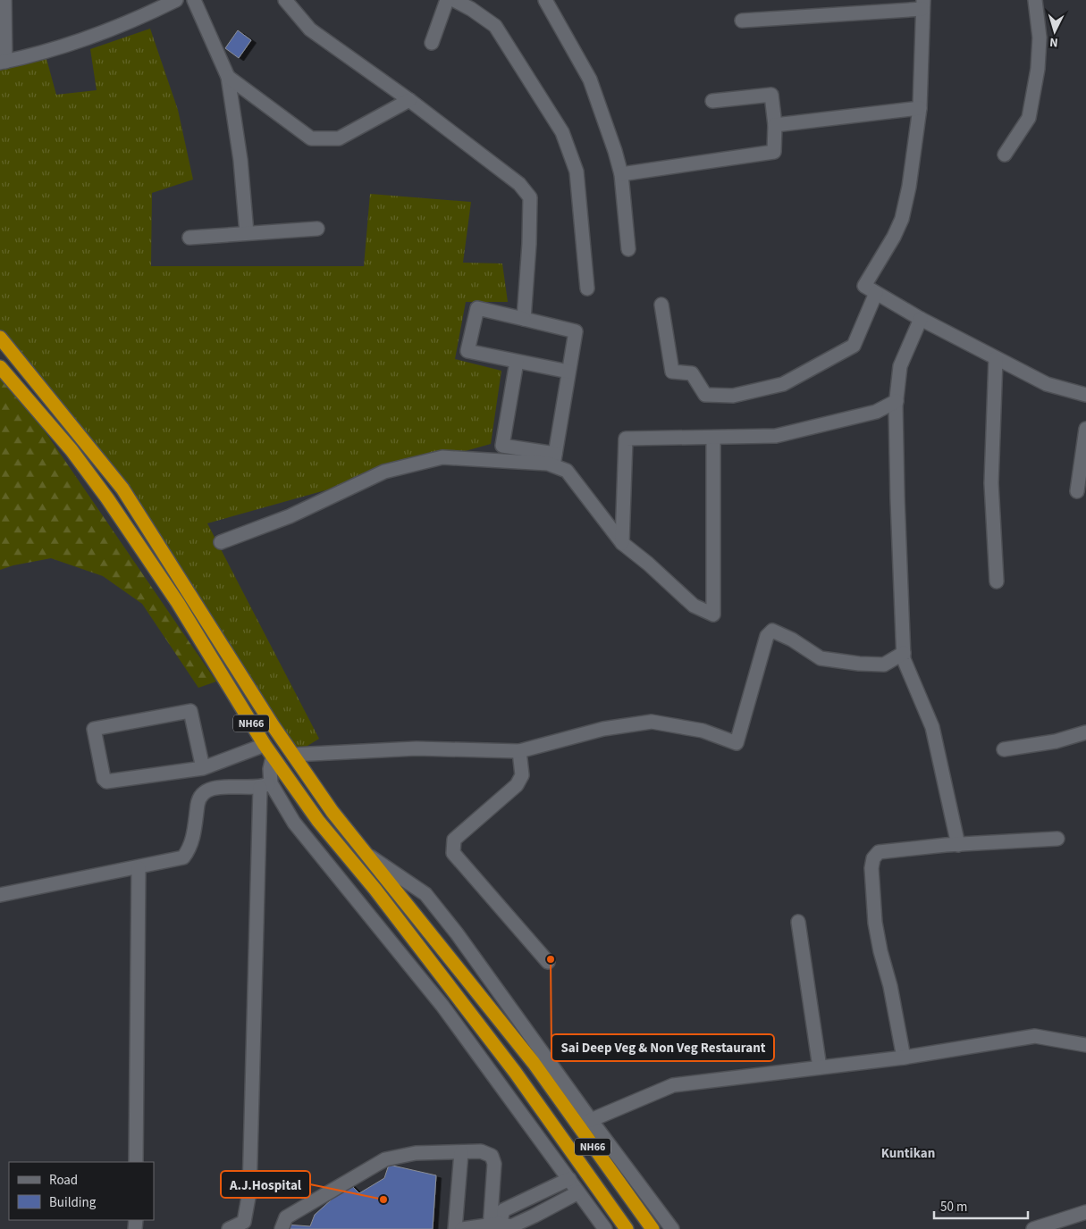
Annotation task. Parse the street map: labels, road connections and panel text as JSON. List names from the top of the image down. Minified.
{"streets":{"highway":["NH66"]},"districts":["Kuntikan"],"places":["Sai Deep Veg & Non Veg Restaurant","A.J.Hospital"],"legend":["Road","Building"],"scale_bar":"50 m","north":"bottom"}
